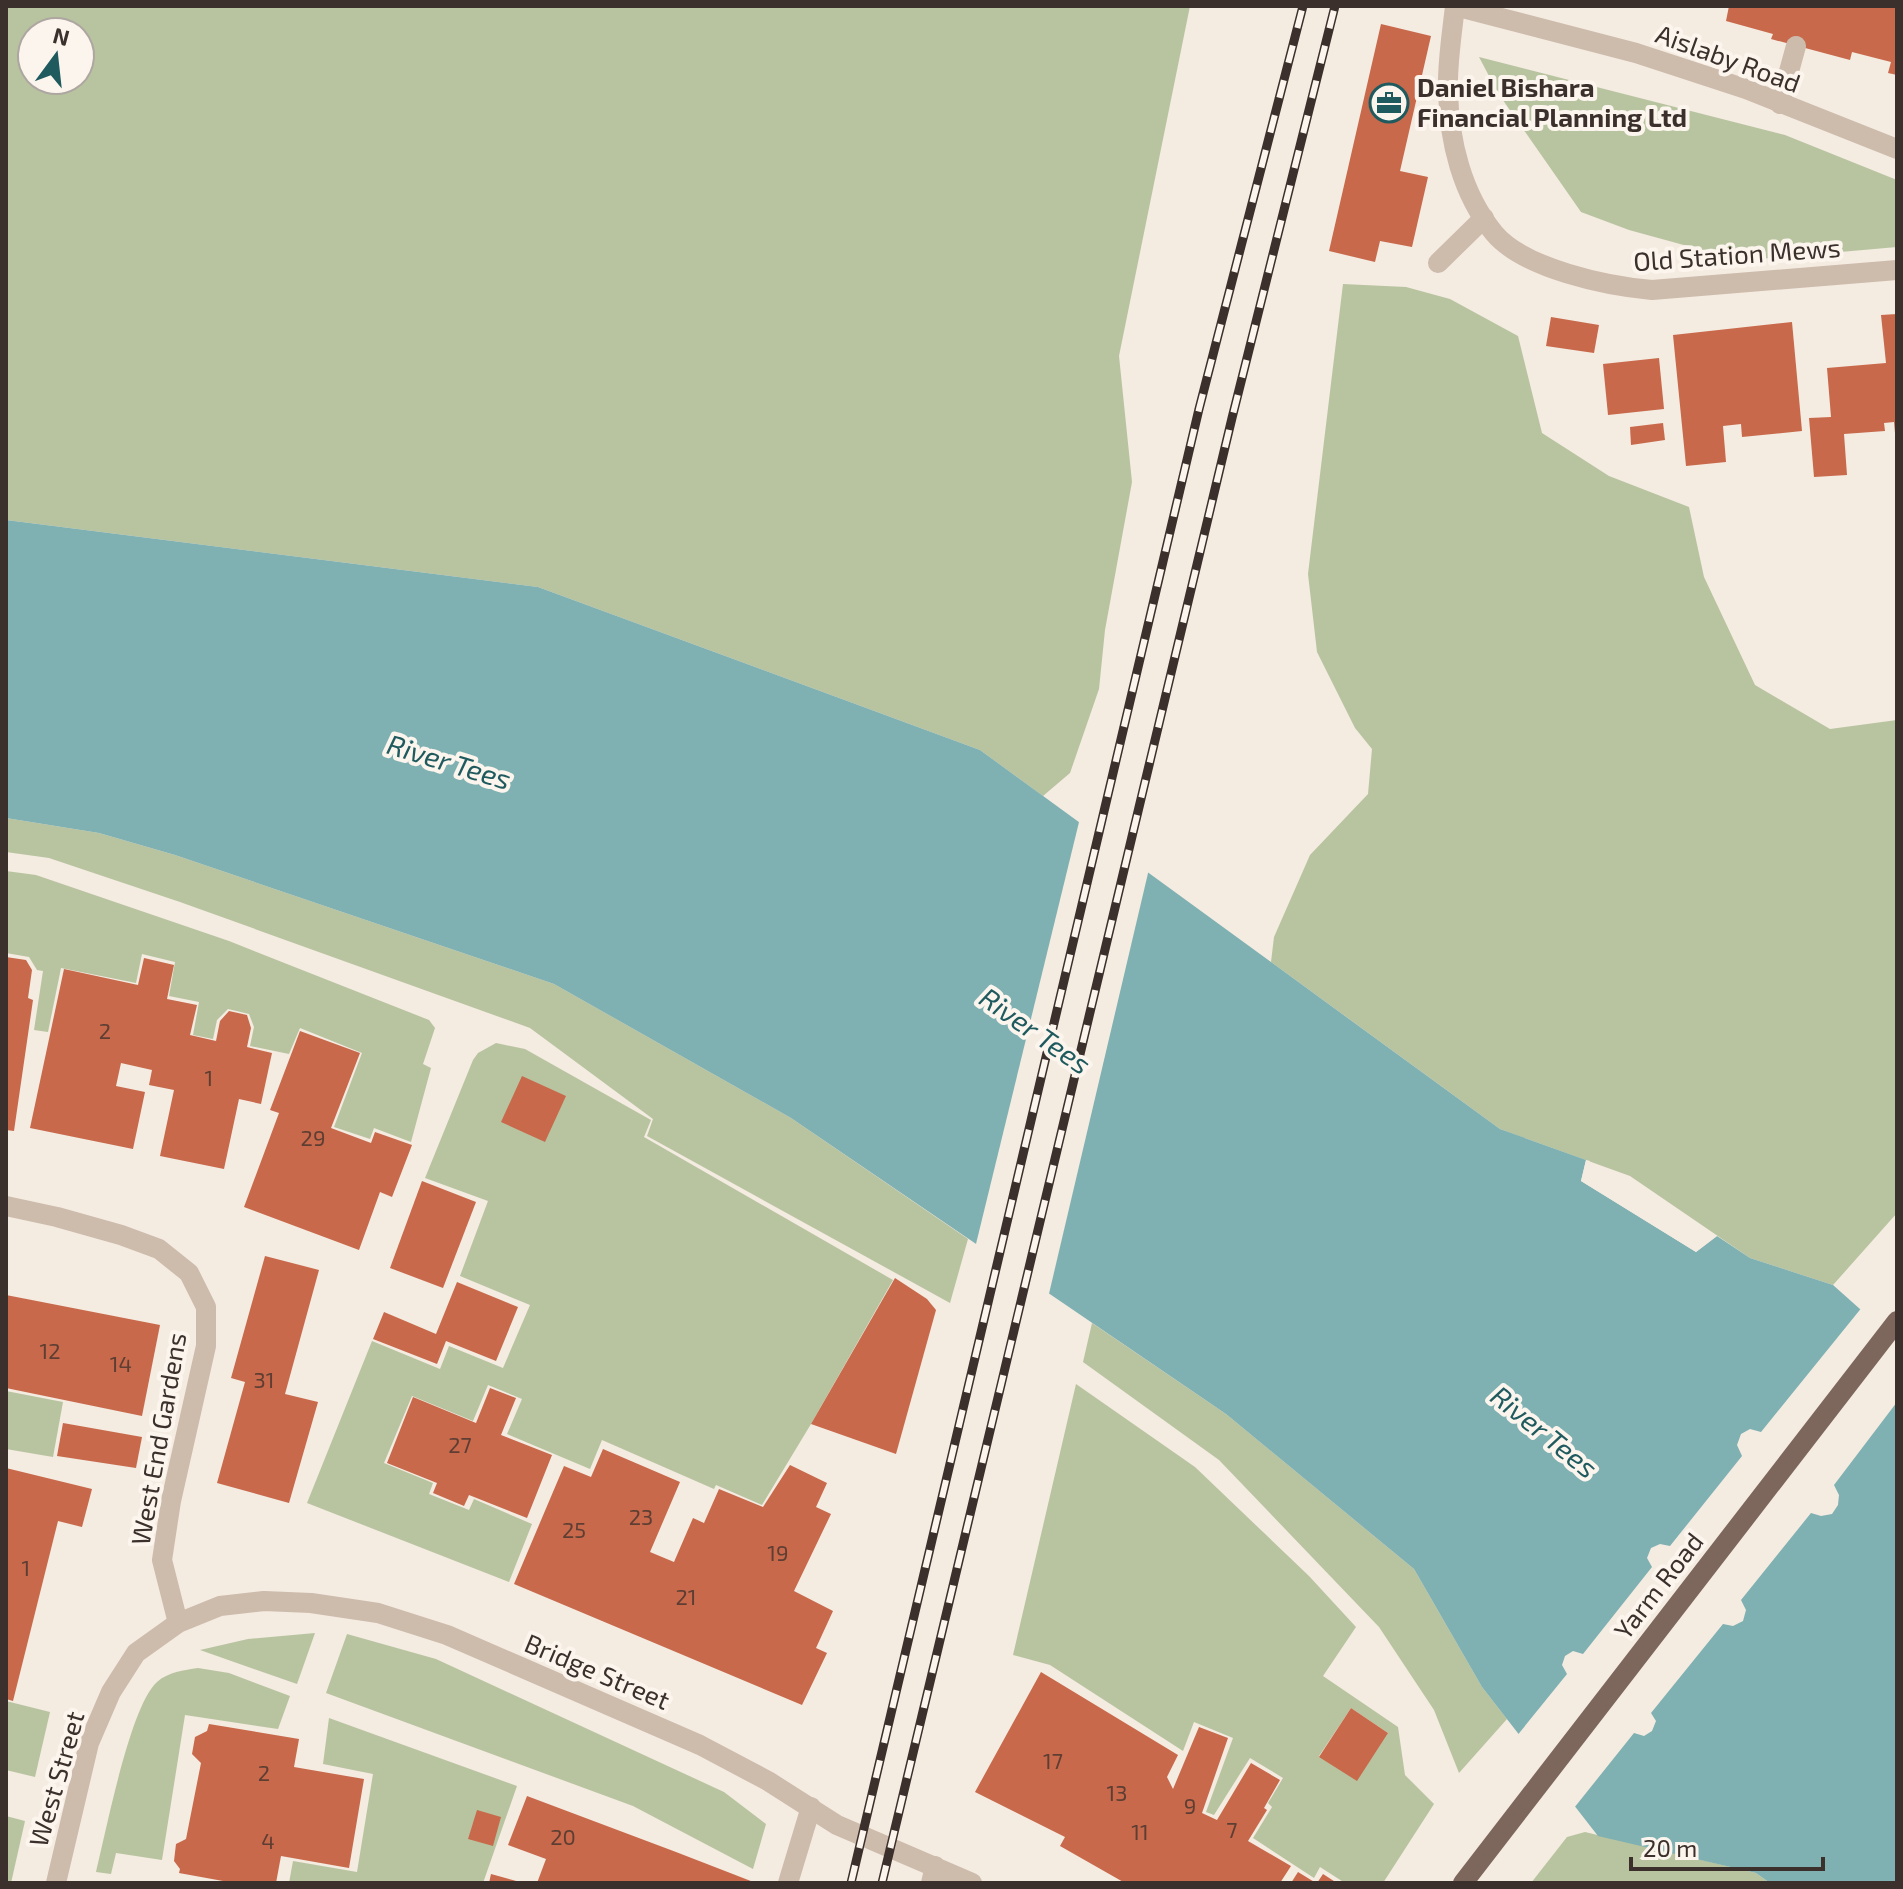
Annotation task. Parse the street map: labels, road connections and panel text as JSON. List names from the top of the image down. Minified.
{"streets":{"main road":["Yarm Road"],"street":["Aislaby Road","Old Station Mews","West End Gardens","Bridge Street","West Street"]},"crossings":[["Aislaby Road","Old Station Mews"],["West End Gardens","Bridge Street"],["West End Gardens","West Street"],["Bridge Street","West Street"]],"water":["River Tees"],"places":{"office":["Daniel Bishara Financial Planning Ltd"]},"house_numbers":["2","1","29","12","14","31","27","23","25","19","1","21","17","2","13","9","7","11","20","4"],"scale_bar":"20 m","north":"top"}
